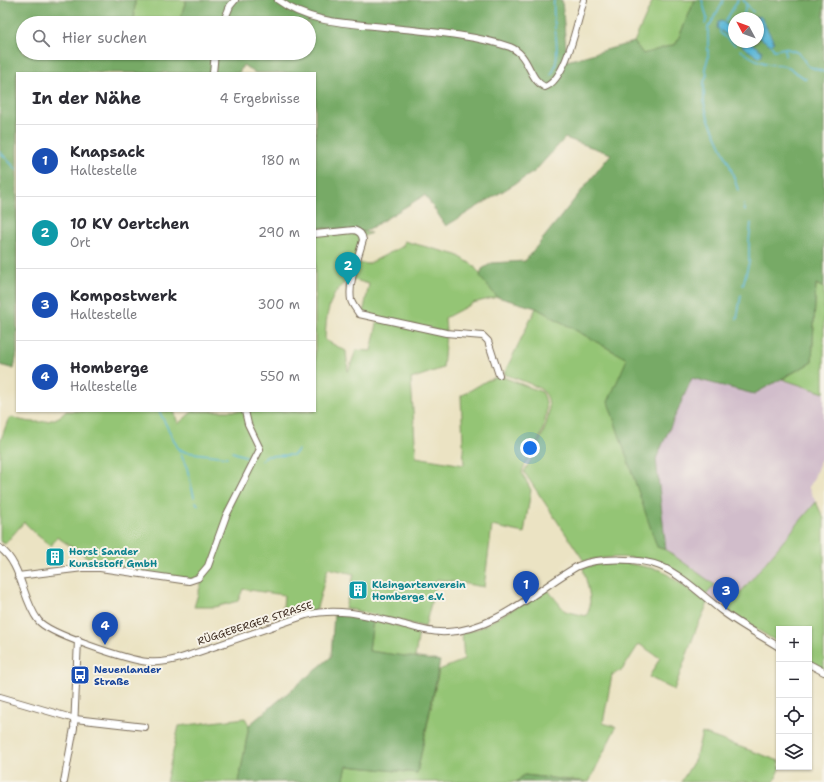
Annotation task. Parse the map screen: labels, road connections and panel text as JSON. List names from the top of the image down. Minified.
{"streets":{"street":["RÜGGEBERGER STRASSE"]},"places":{"building":["Horst Sander Kunststoff GmbH","Kleingartenverein Homberge e.V."],"bus stop":["Neuenlander Straße"]},"north":"top left","page":{"search":"Hier suchen","heading":["In der Nähe","4 Ergebnisse"],"list":[{"mark":"1","name":"Knapsack","note":"Haltestelle","value":"180 m"},{"mark":"2","name":"10 KV Oertchen","note":"Ort","value":"290 m"},{"mark":"3","name":"Kompostwerk","note":"Haltestelle","value":"300 m"},{"mark":"4","name":"Homberge","note":"Haltestelle","value":"550 m"}],"pins":["2","1","3","4"],"map_buttons":["+","−"]}}
